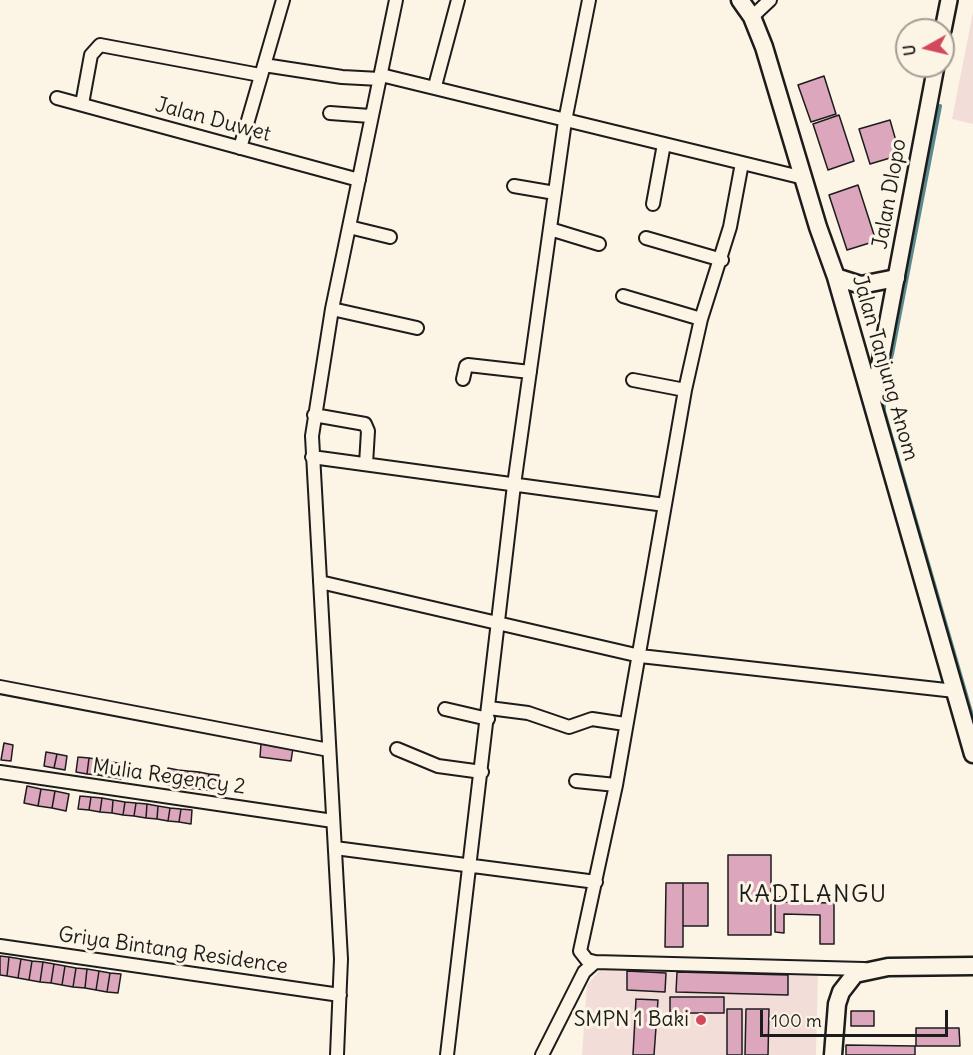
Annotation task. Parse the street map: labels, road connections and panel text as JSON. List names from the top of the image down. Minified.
{"streets":{"main road":["Jalan Tanjung Anom"],"street":["Jalan Duwet","Jalan Dlopo","Mulia Regency 2","Griya Bintang Residence"]},"crossings":[["Jalan Dlopo","Jalan Tanjung Anom"]],"districts":["KADILANGU"],"places":["SMPN 1 Baki"],"scale_bar":"100 m","north":"left"}
